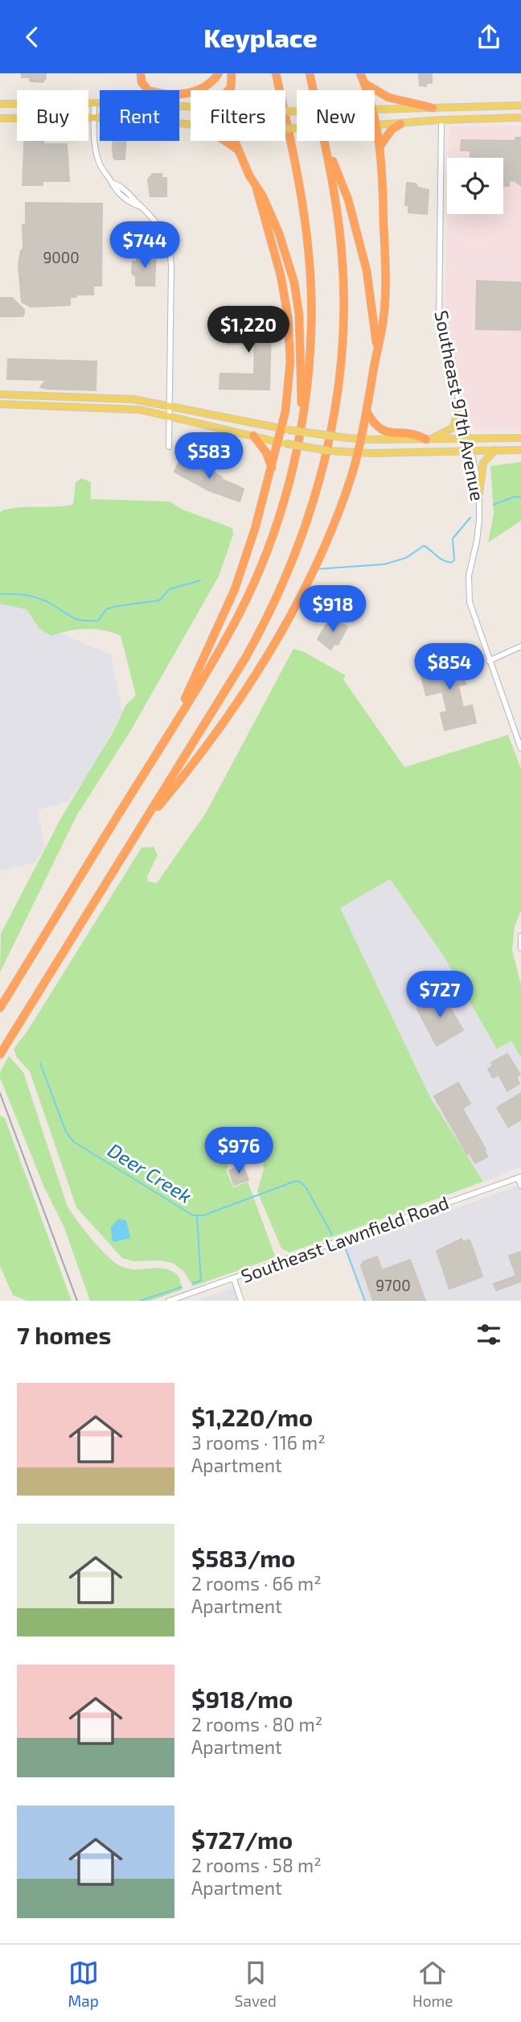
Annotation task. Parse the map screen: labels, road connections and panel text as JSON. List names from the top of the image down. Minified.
{"streets":{"street":["Southeast 97th Avenue","Southeast Lawnfield Road"]},"water":["Deer Creek"],"house_numbers":["9000","9700"],"page":{"header":"Keyplace","chip":["Buy","Rent","Filters","New"],"price":["$744","$1,220","$583","$918","$854","$727","$976"],"heading":"7 homes","list":[{"name":"$1,220/mo","note":"3 rooms · 116 m² · Apartment"},{"name":"$583/mo","note":"2 rooms · 66 m² · Apartment"},{"name":"$918/mo","note":"2 rooms · 80 m² · Apartment"},{"name":"$727/mo","note":"2 rooms · 58 m² · Apartment"}],"tabs":["Map","Saved","Home"]}}
